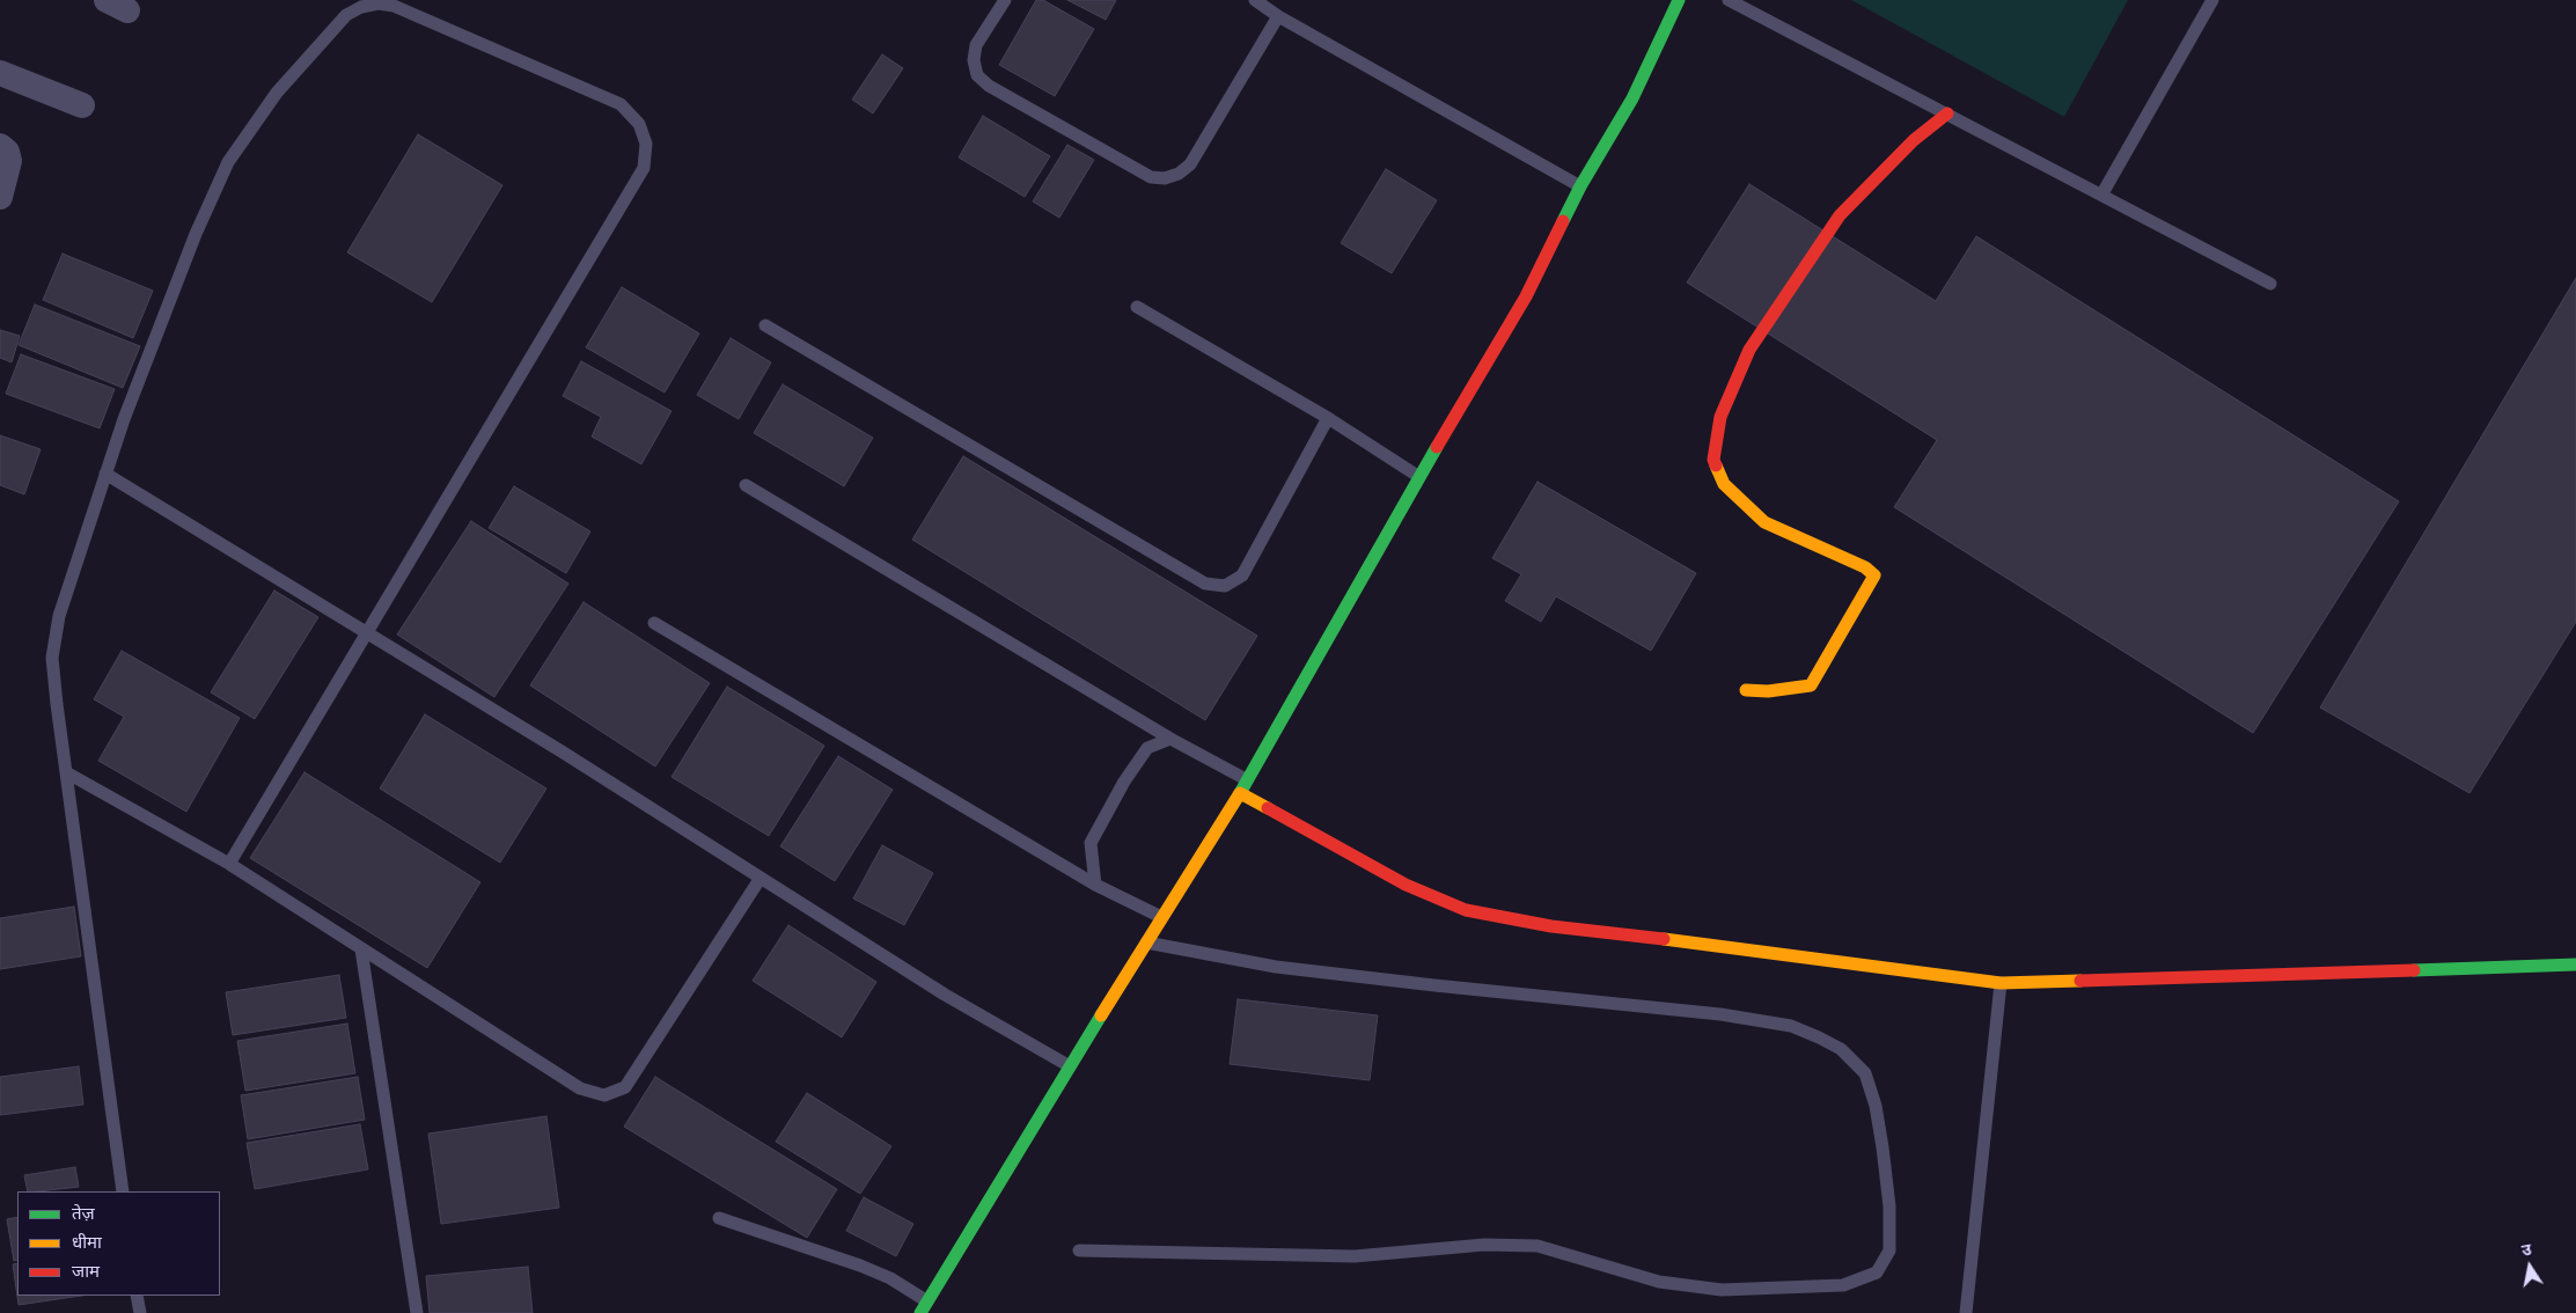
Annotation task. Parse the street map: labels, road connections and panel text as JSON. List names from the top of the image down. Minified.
{"legend":["तेज़","धीमा","जाम"],"north":"top"}
